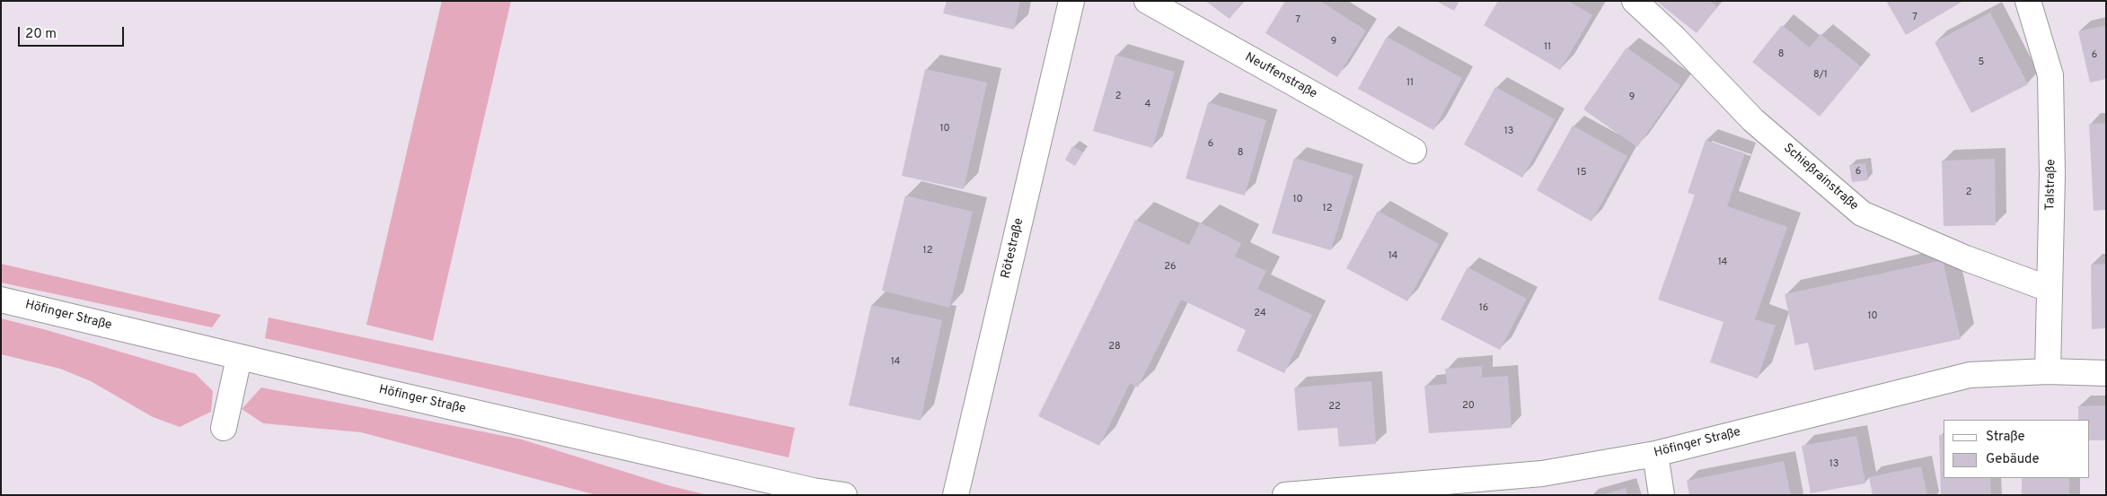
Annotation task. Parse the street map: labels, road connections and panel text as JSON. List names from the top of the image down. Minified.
{"streets":{"street":["Neuffenstraße","Schießrainstraße","Talstraße","Rötestraße","Höfinger Straße"]},"crossings":[["Schießrainstraße","Talstraße"],["Talstraße","Höfinger Straße"]],"house_numbers":["7","7","9","11","8","6","5","8/1","11","2","9","4","10","13","6","8","6","15","2","10","12","12","14","14","26","16","24","10","28","14","20","22","13"],"legend":["Straße","Gebäude"],"scale_bar":"20 m"}
